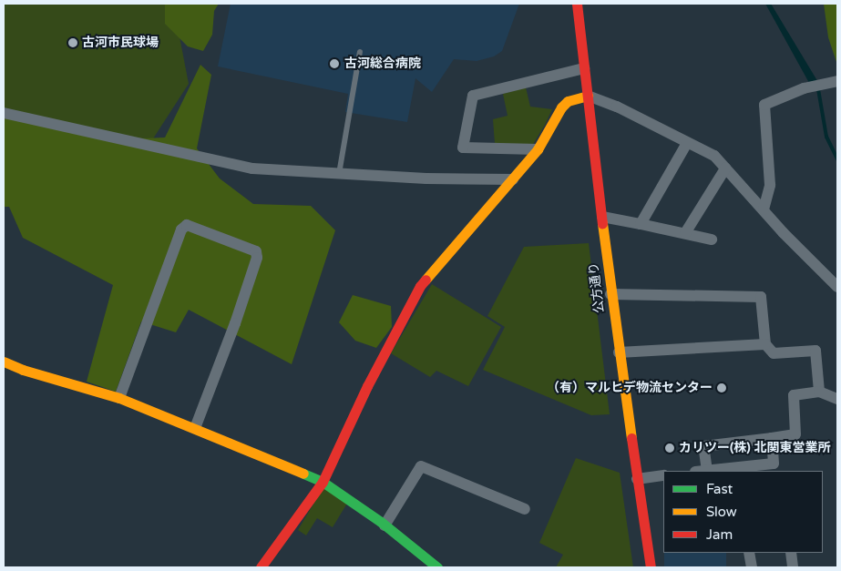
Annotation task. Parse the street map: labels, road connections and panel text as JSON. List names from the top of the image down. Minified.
{"streets":{"street":["公方通り"]},"places":["古河市民球場","古河総合病院","（有）マルヒデ物流センター","カリツー(株) 北関東営業所"],"legend":["Fast","Slow","Jam"]}
